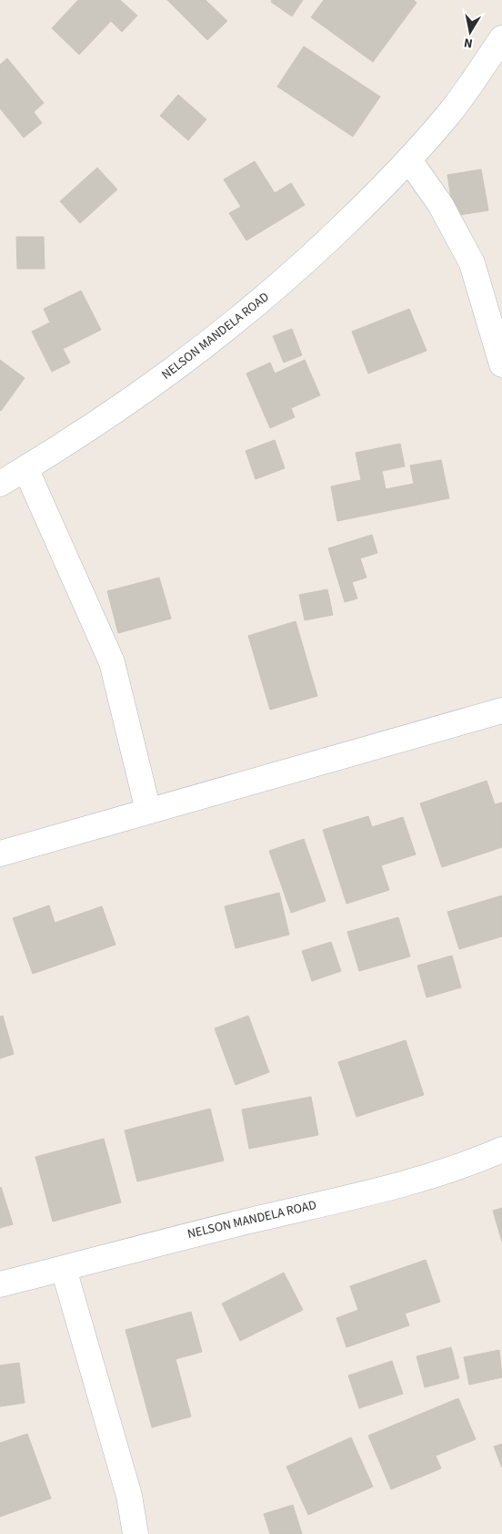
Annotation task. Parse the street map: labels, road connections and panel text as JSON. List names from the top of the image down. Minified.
{"streets":{"street":["NELSON MANDELA ROAD"]},"north":"bottom"}
